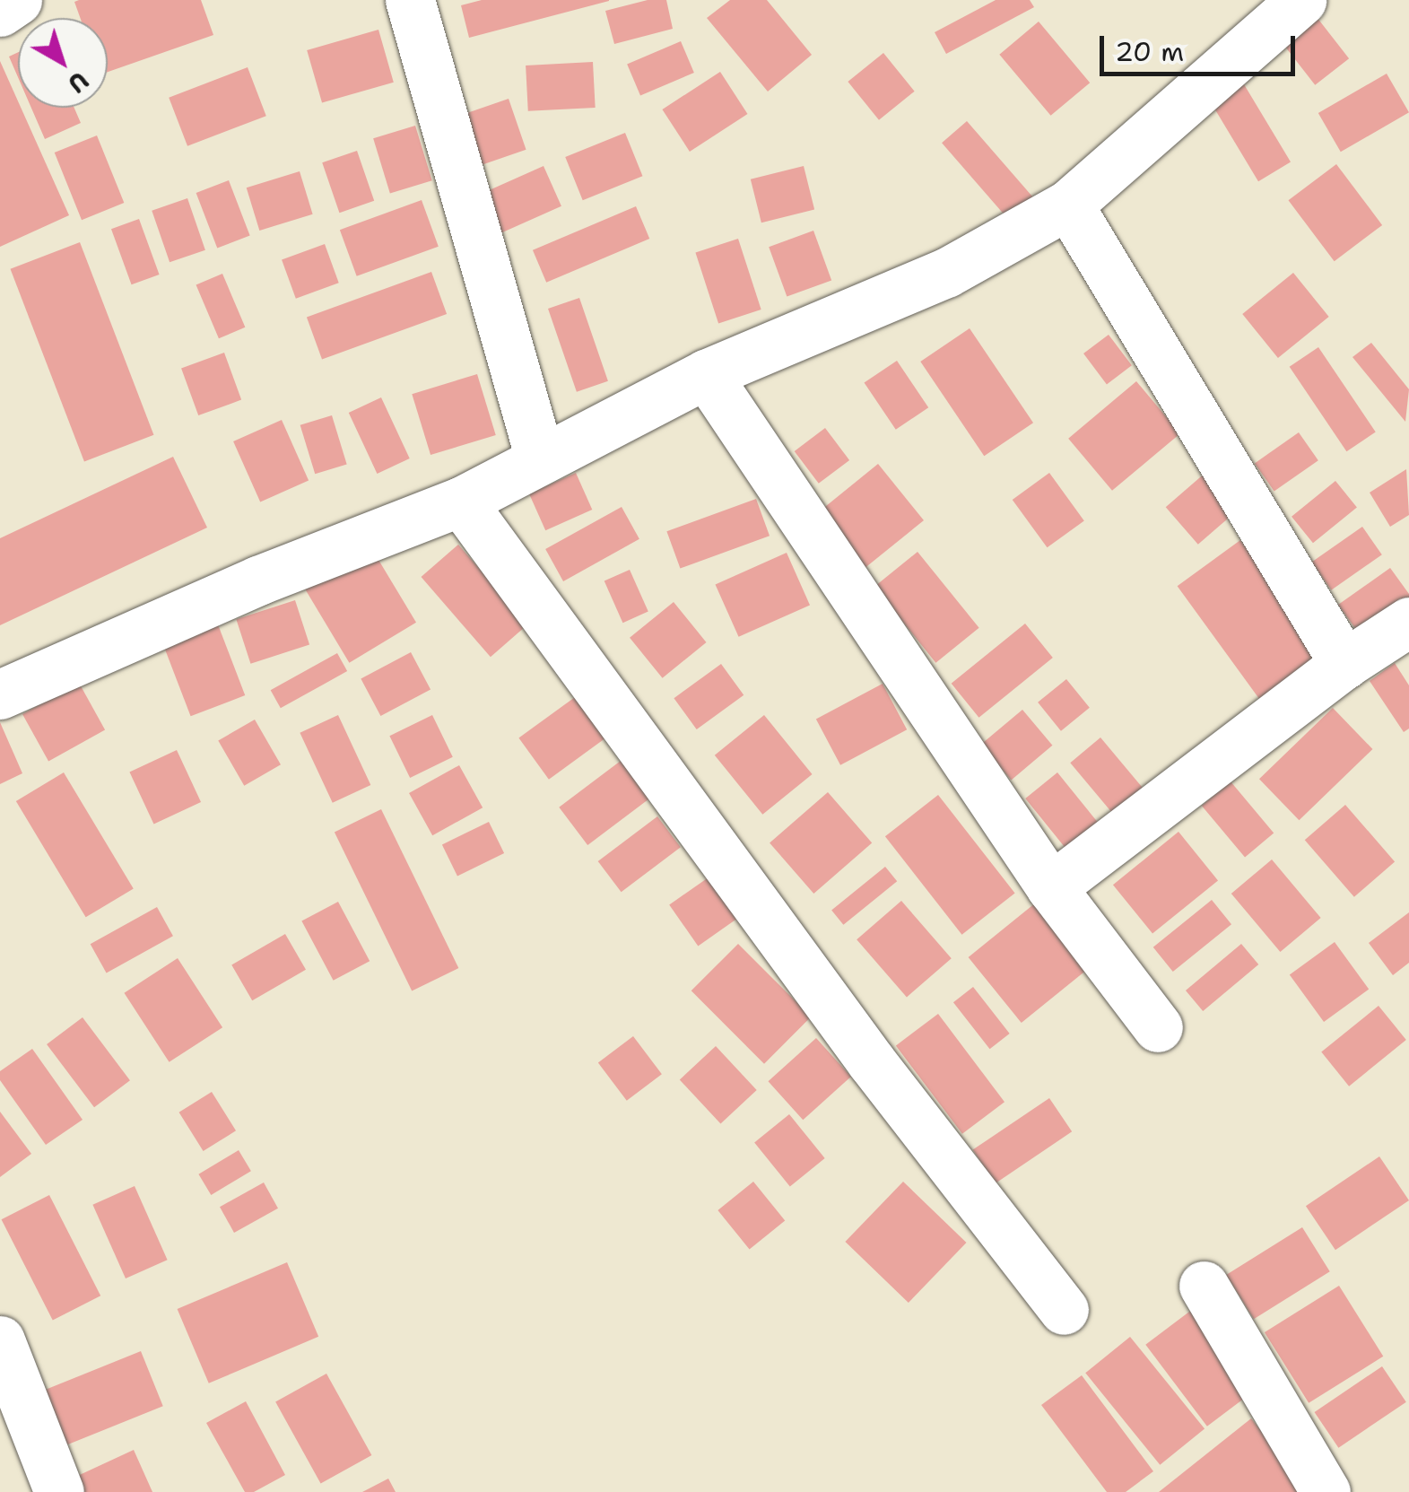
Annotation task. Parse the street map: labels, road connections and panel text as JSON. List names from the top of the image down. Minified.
{"scale_bar":"20 m","north":"bottom right"}
